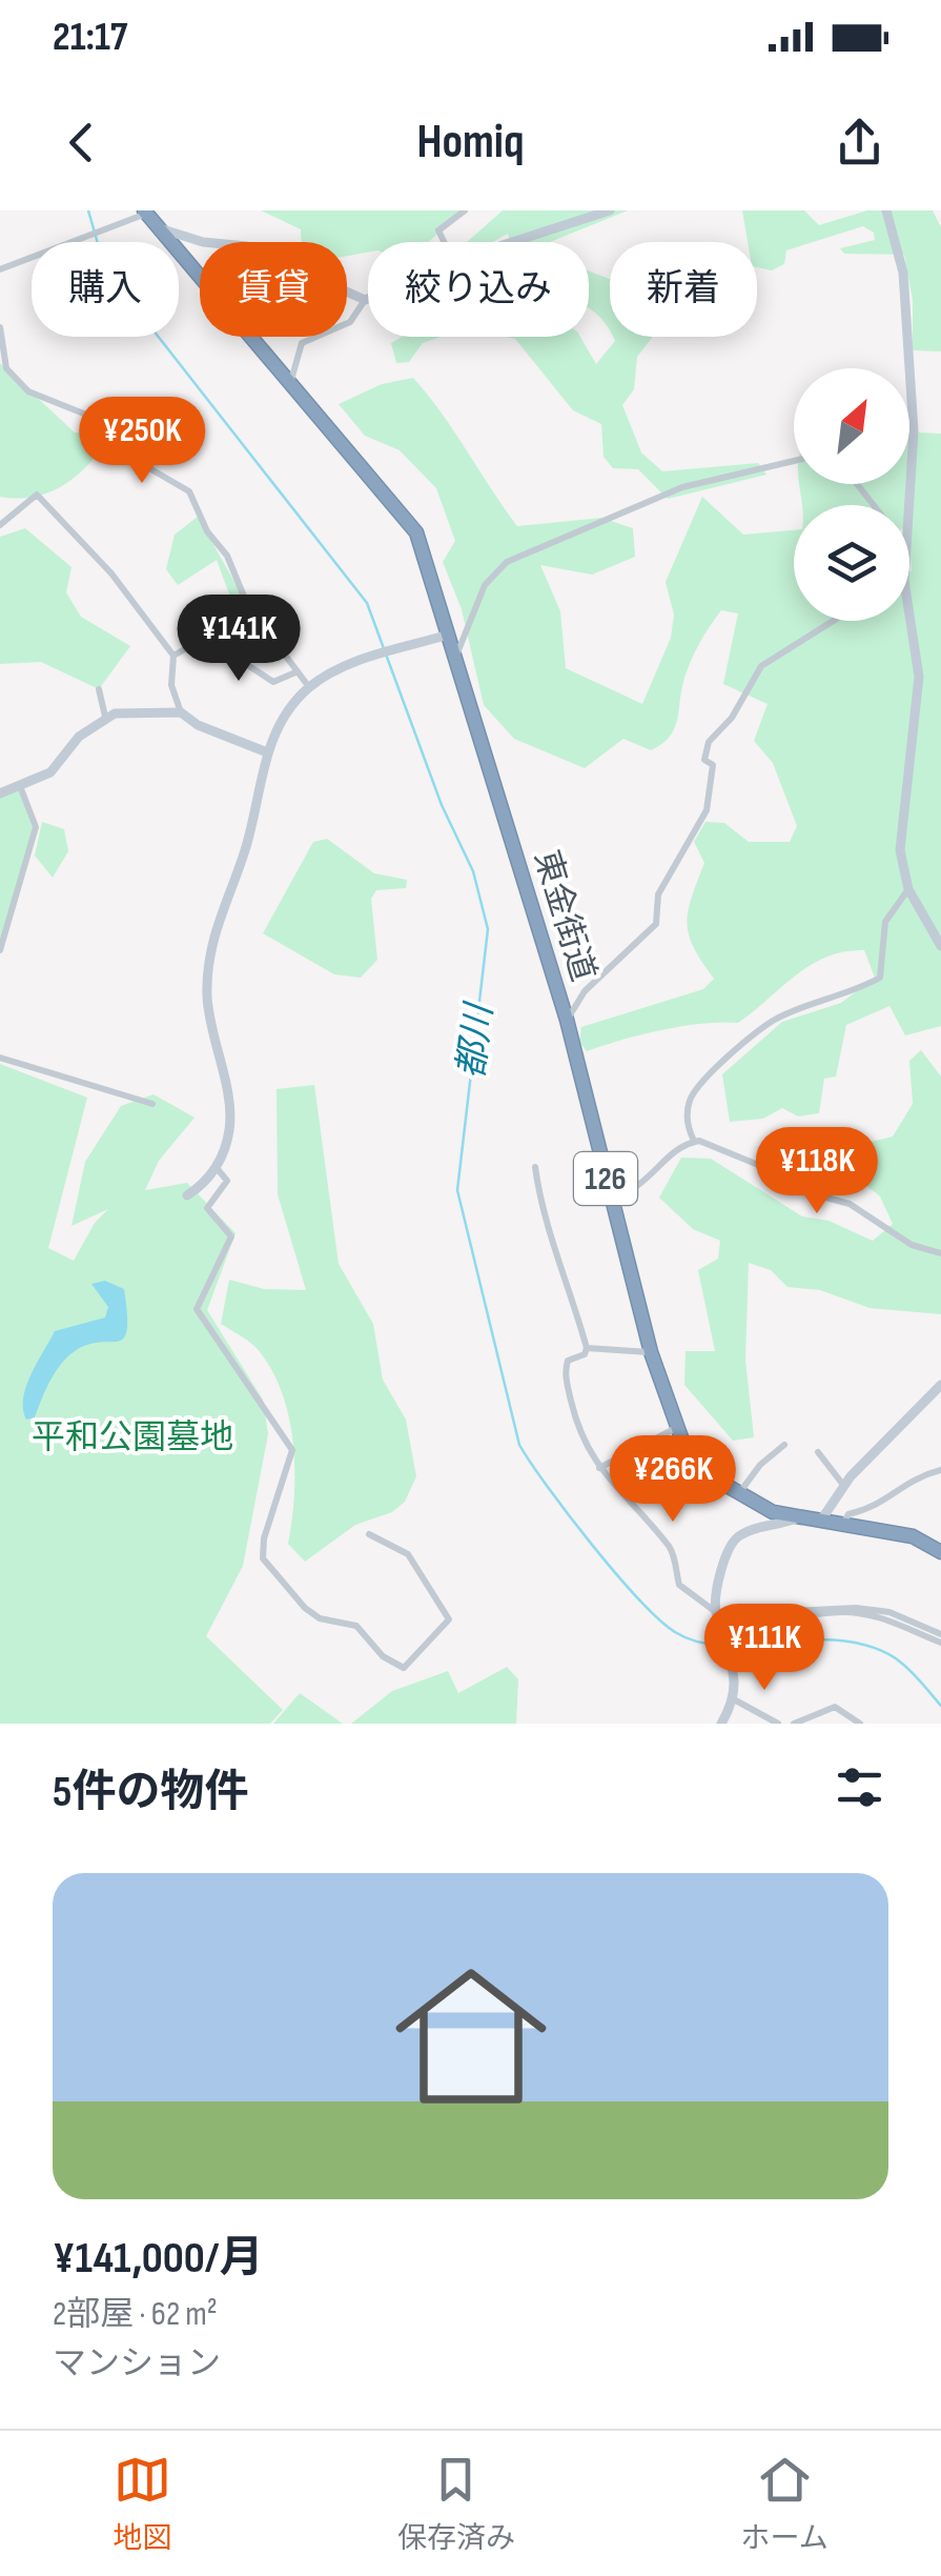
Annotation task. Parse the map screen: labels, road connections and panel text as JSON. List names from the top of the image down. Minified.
{"streets":{"highway":["東金街道","126"]},"water":["都川"],"parks":["平和公園墓地"],"north":"top right","page":{"status":"21:17","header":"Homiq","chip":["購入","賃貸","絞り込み","新着"],"price":["¥250K","¥141K","¥118K","¥266K","¥111K"],"heading":"5件の物件","list":[{"name":"¥141,000/月","note":"2部屋 · 62 m² · マンション"}],"tabs":["地図","保存済み","ホーム"]}}
